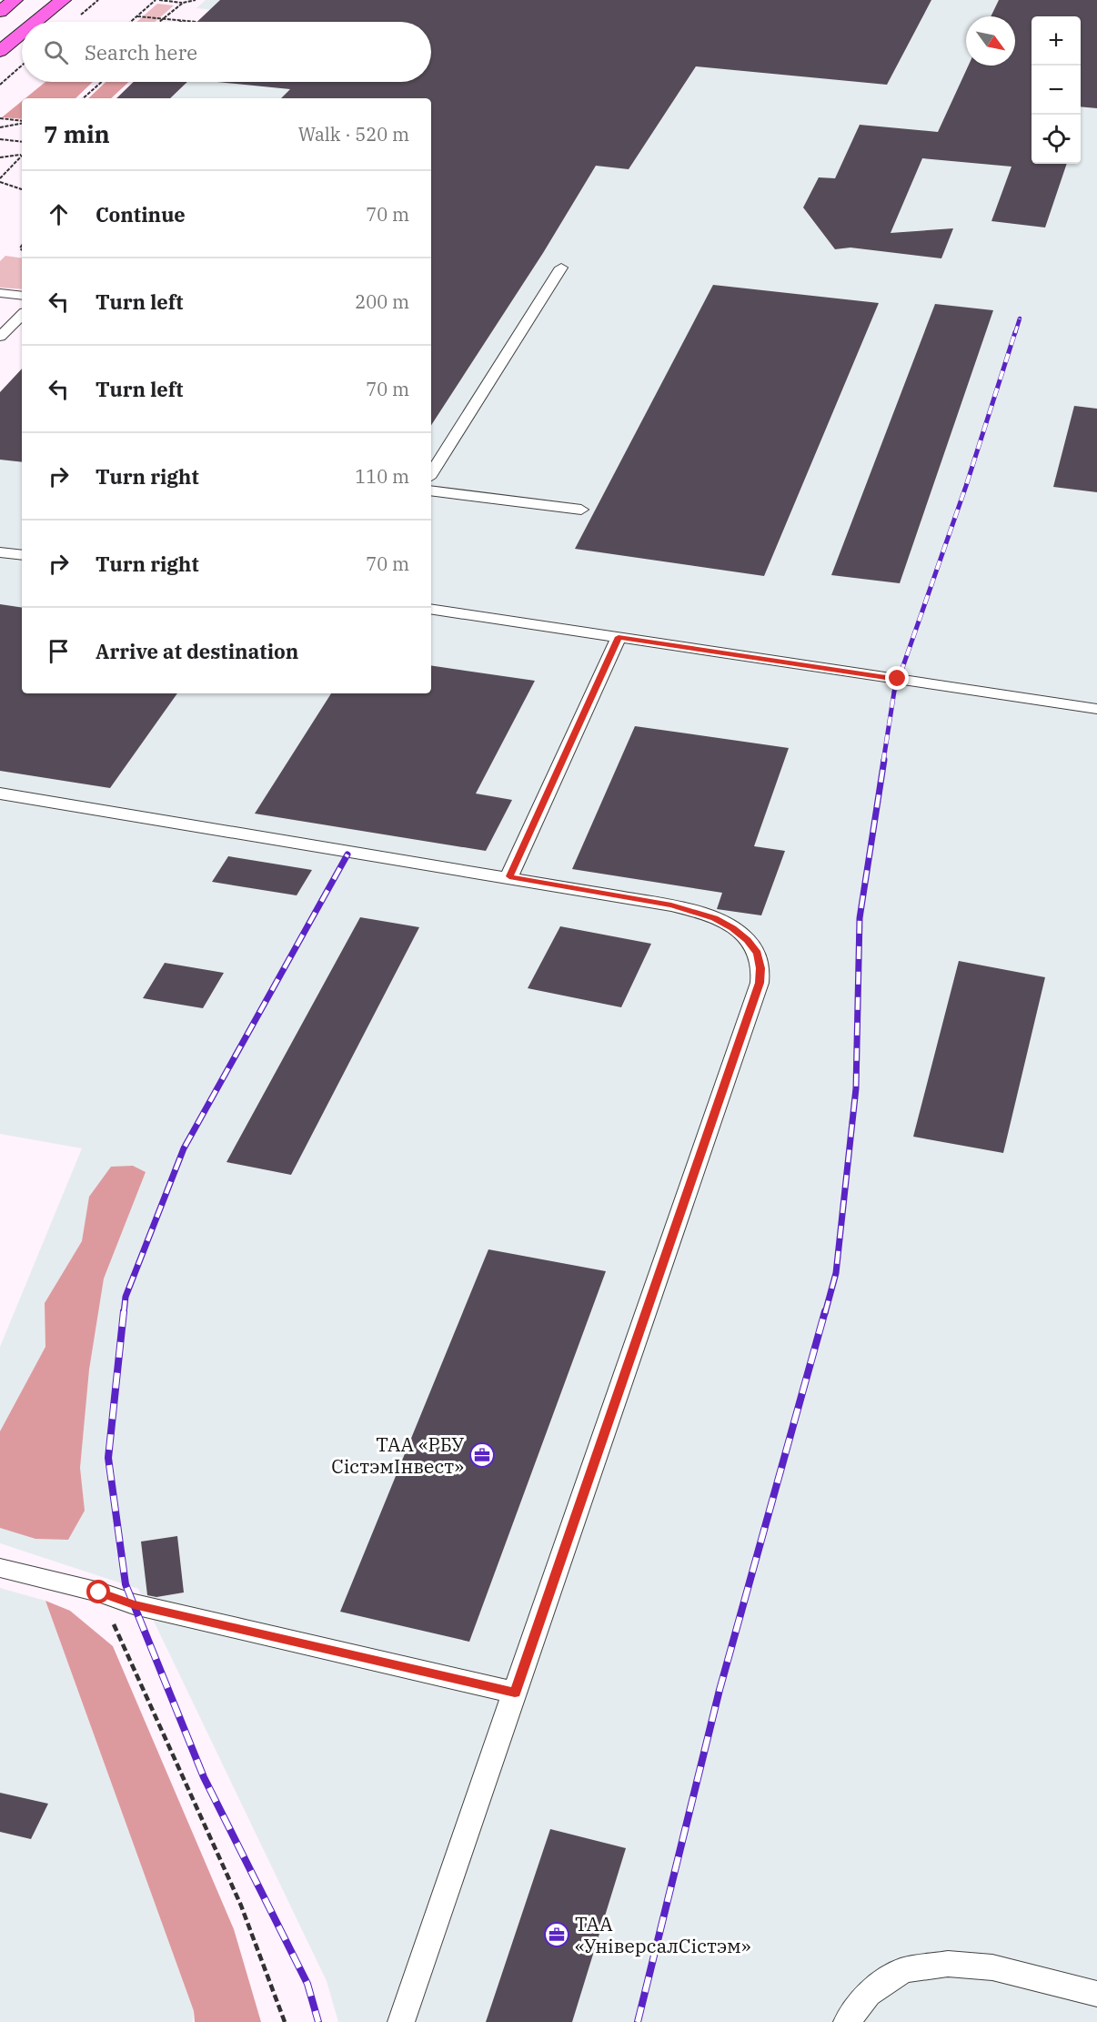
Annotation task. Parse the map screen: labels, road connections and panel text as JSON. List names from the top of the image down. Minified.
{"places":{"office":["ТАА «РБУ СістэмІнвест»","ТАА «УніверсалСістэм»"]},"north":"bottom right","page":{"map_buttons":["+","−"],"search":"Search here","heading":["7 min","Walk · 520 m"],"list":[["Continue","70 m"],["Turn left","200 m"],["Turn left","70 m"],["Turn right","110 m"],["Turn right","70 m"],"Arrive at destination"]}}
